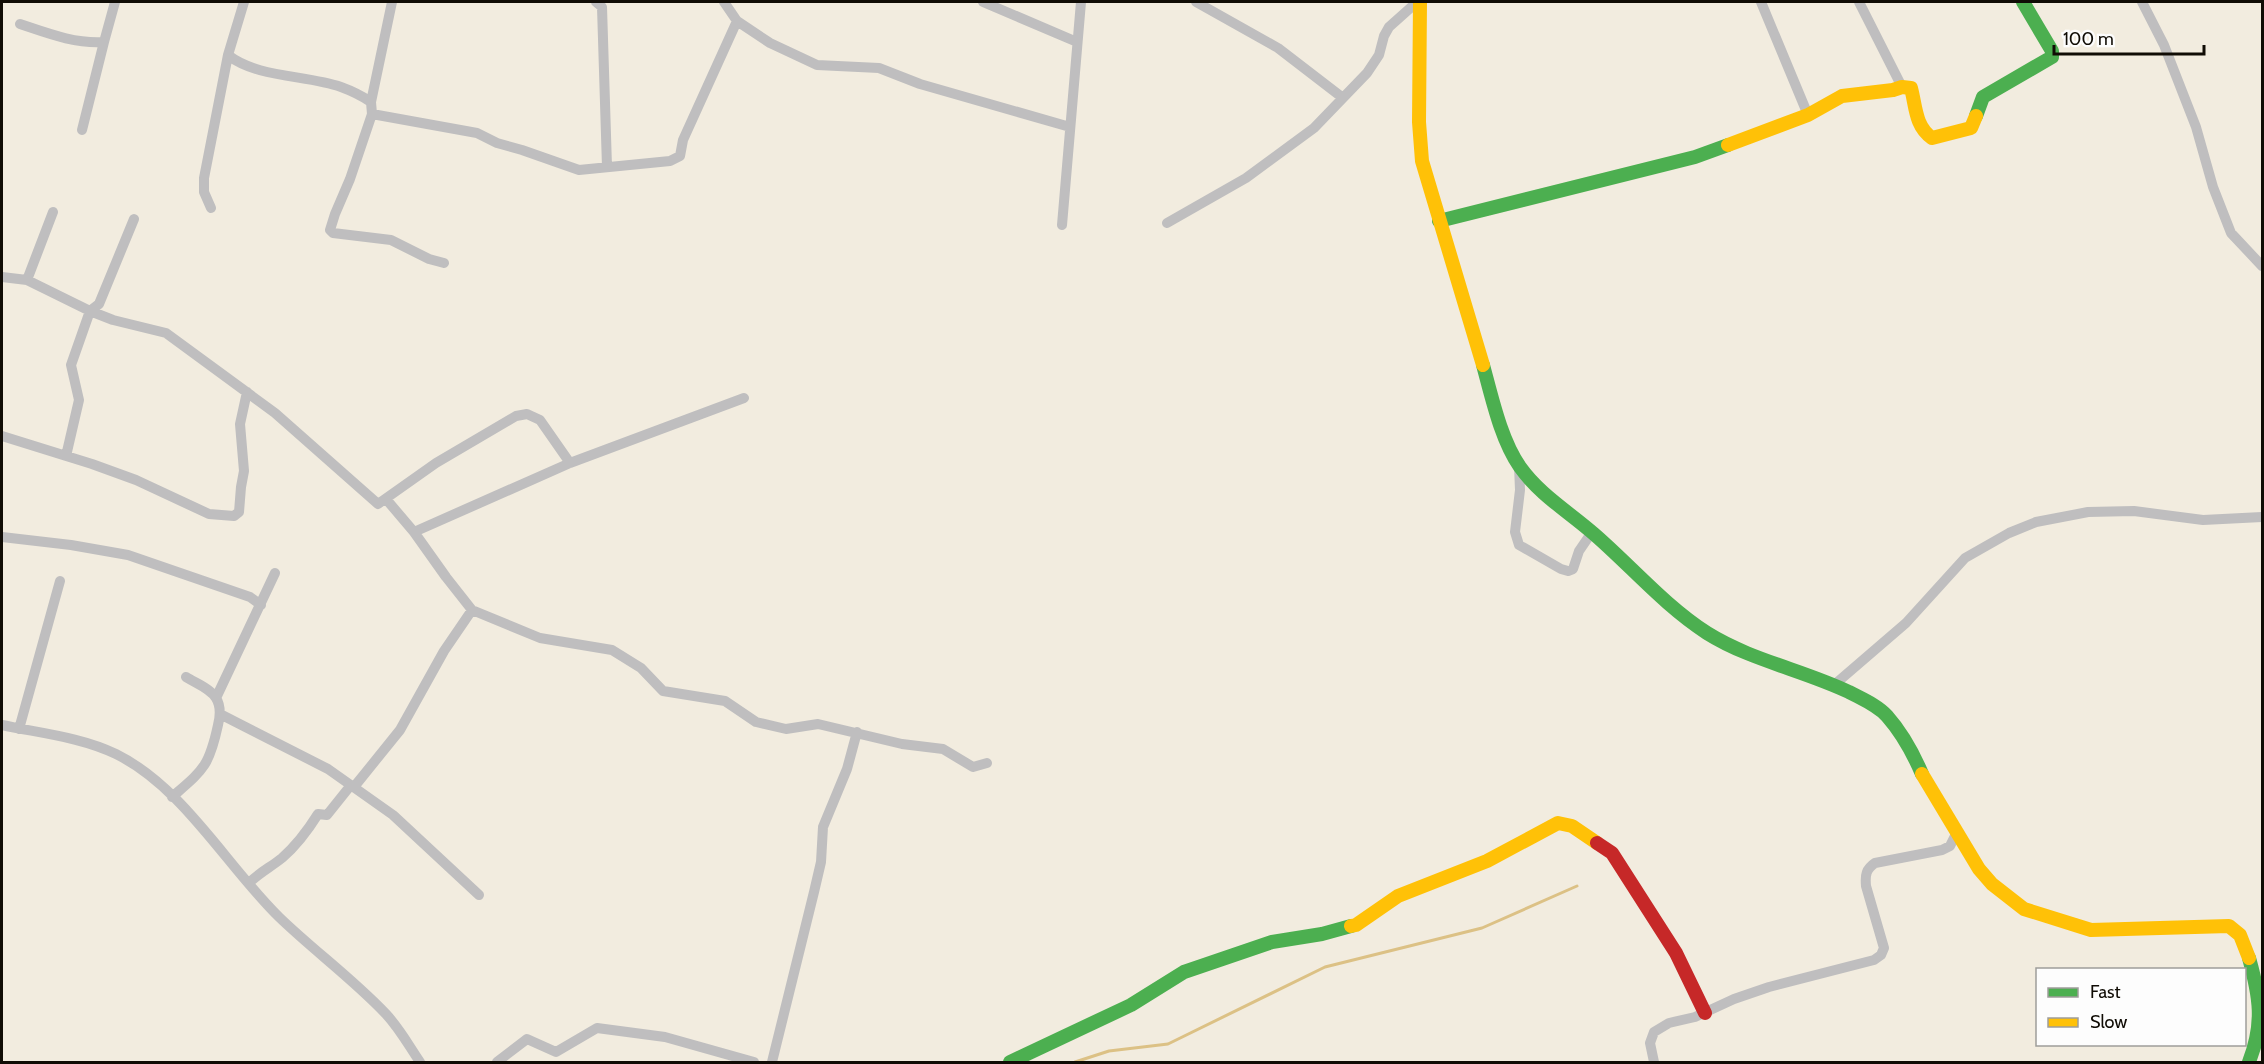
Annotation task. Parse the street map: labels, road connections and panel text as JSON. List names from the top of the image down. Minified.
{"legend":["Fast","Slow"],"scale_bar":"100 m"}
